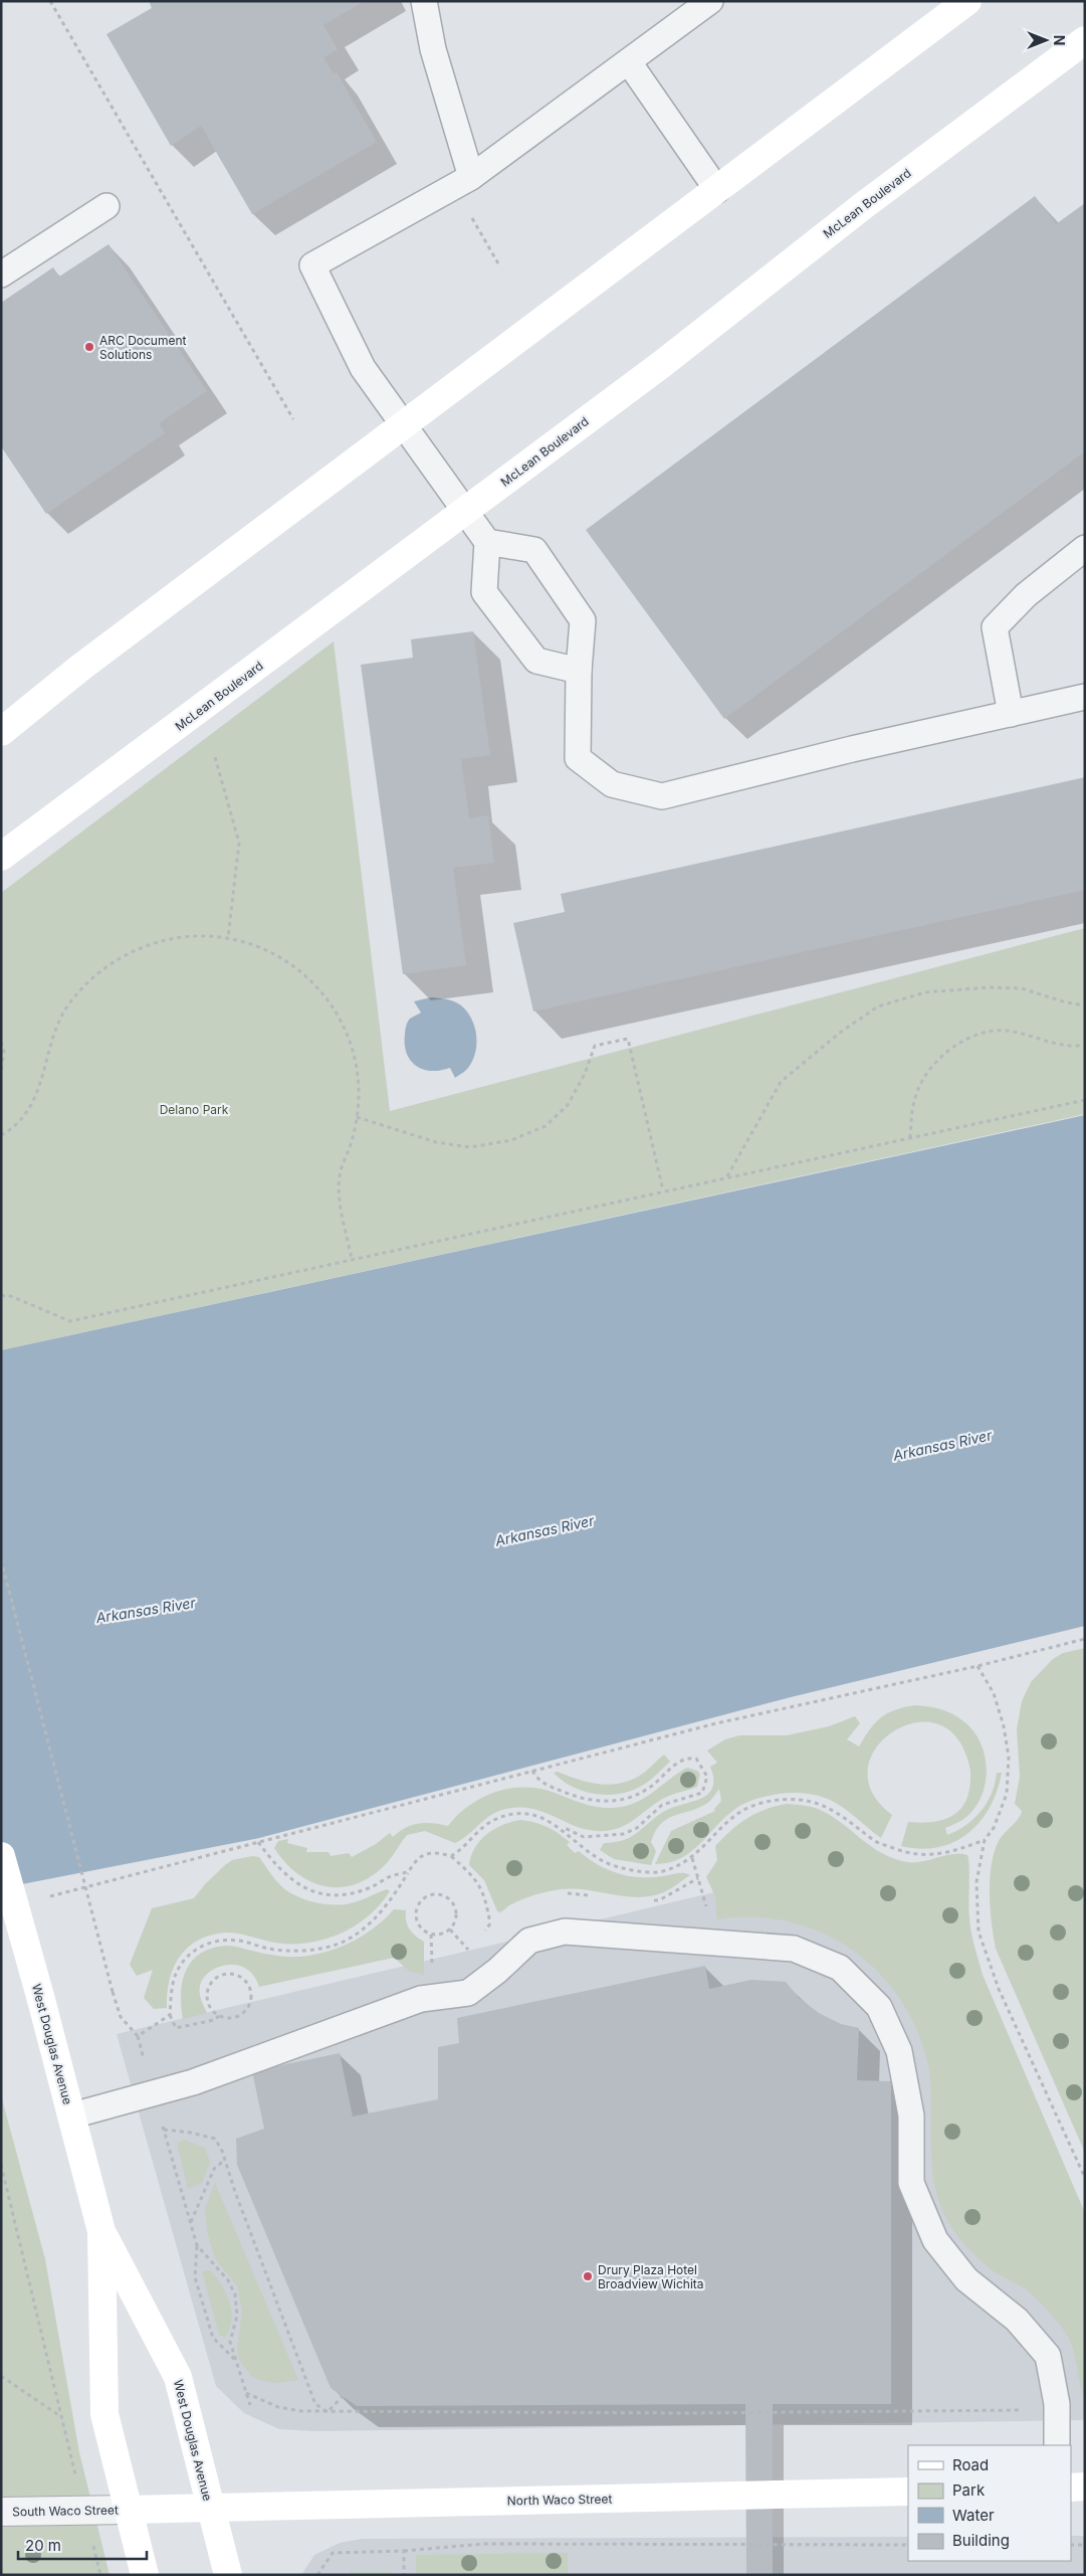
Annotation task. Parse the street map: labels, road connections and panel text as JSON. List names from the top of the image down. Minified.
{"streets":{"main road":["McLean Boulevard","West Douglas Avenue","North Waco Street"],"street":["South Waco Street"]},"crossings":[["West Douglas Avenue","North Waco Street"],["West Douglas Avenue","South Waco Street"],["North Waco Street","South Waco Street"]],"water":["Arkansas River"],"parks":["Delano Park"],"places":["ARC Document Solutions","Drury Plaza Hotel Broadview Wichita"],"legend":["Road","Park","Water","Building"],"scale_bar":"20 m","north":"right"}
